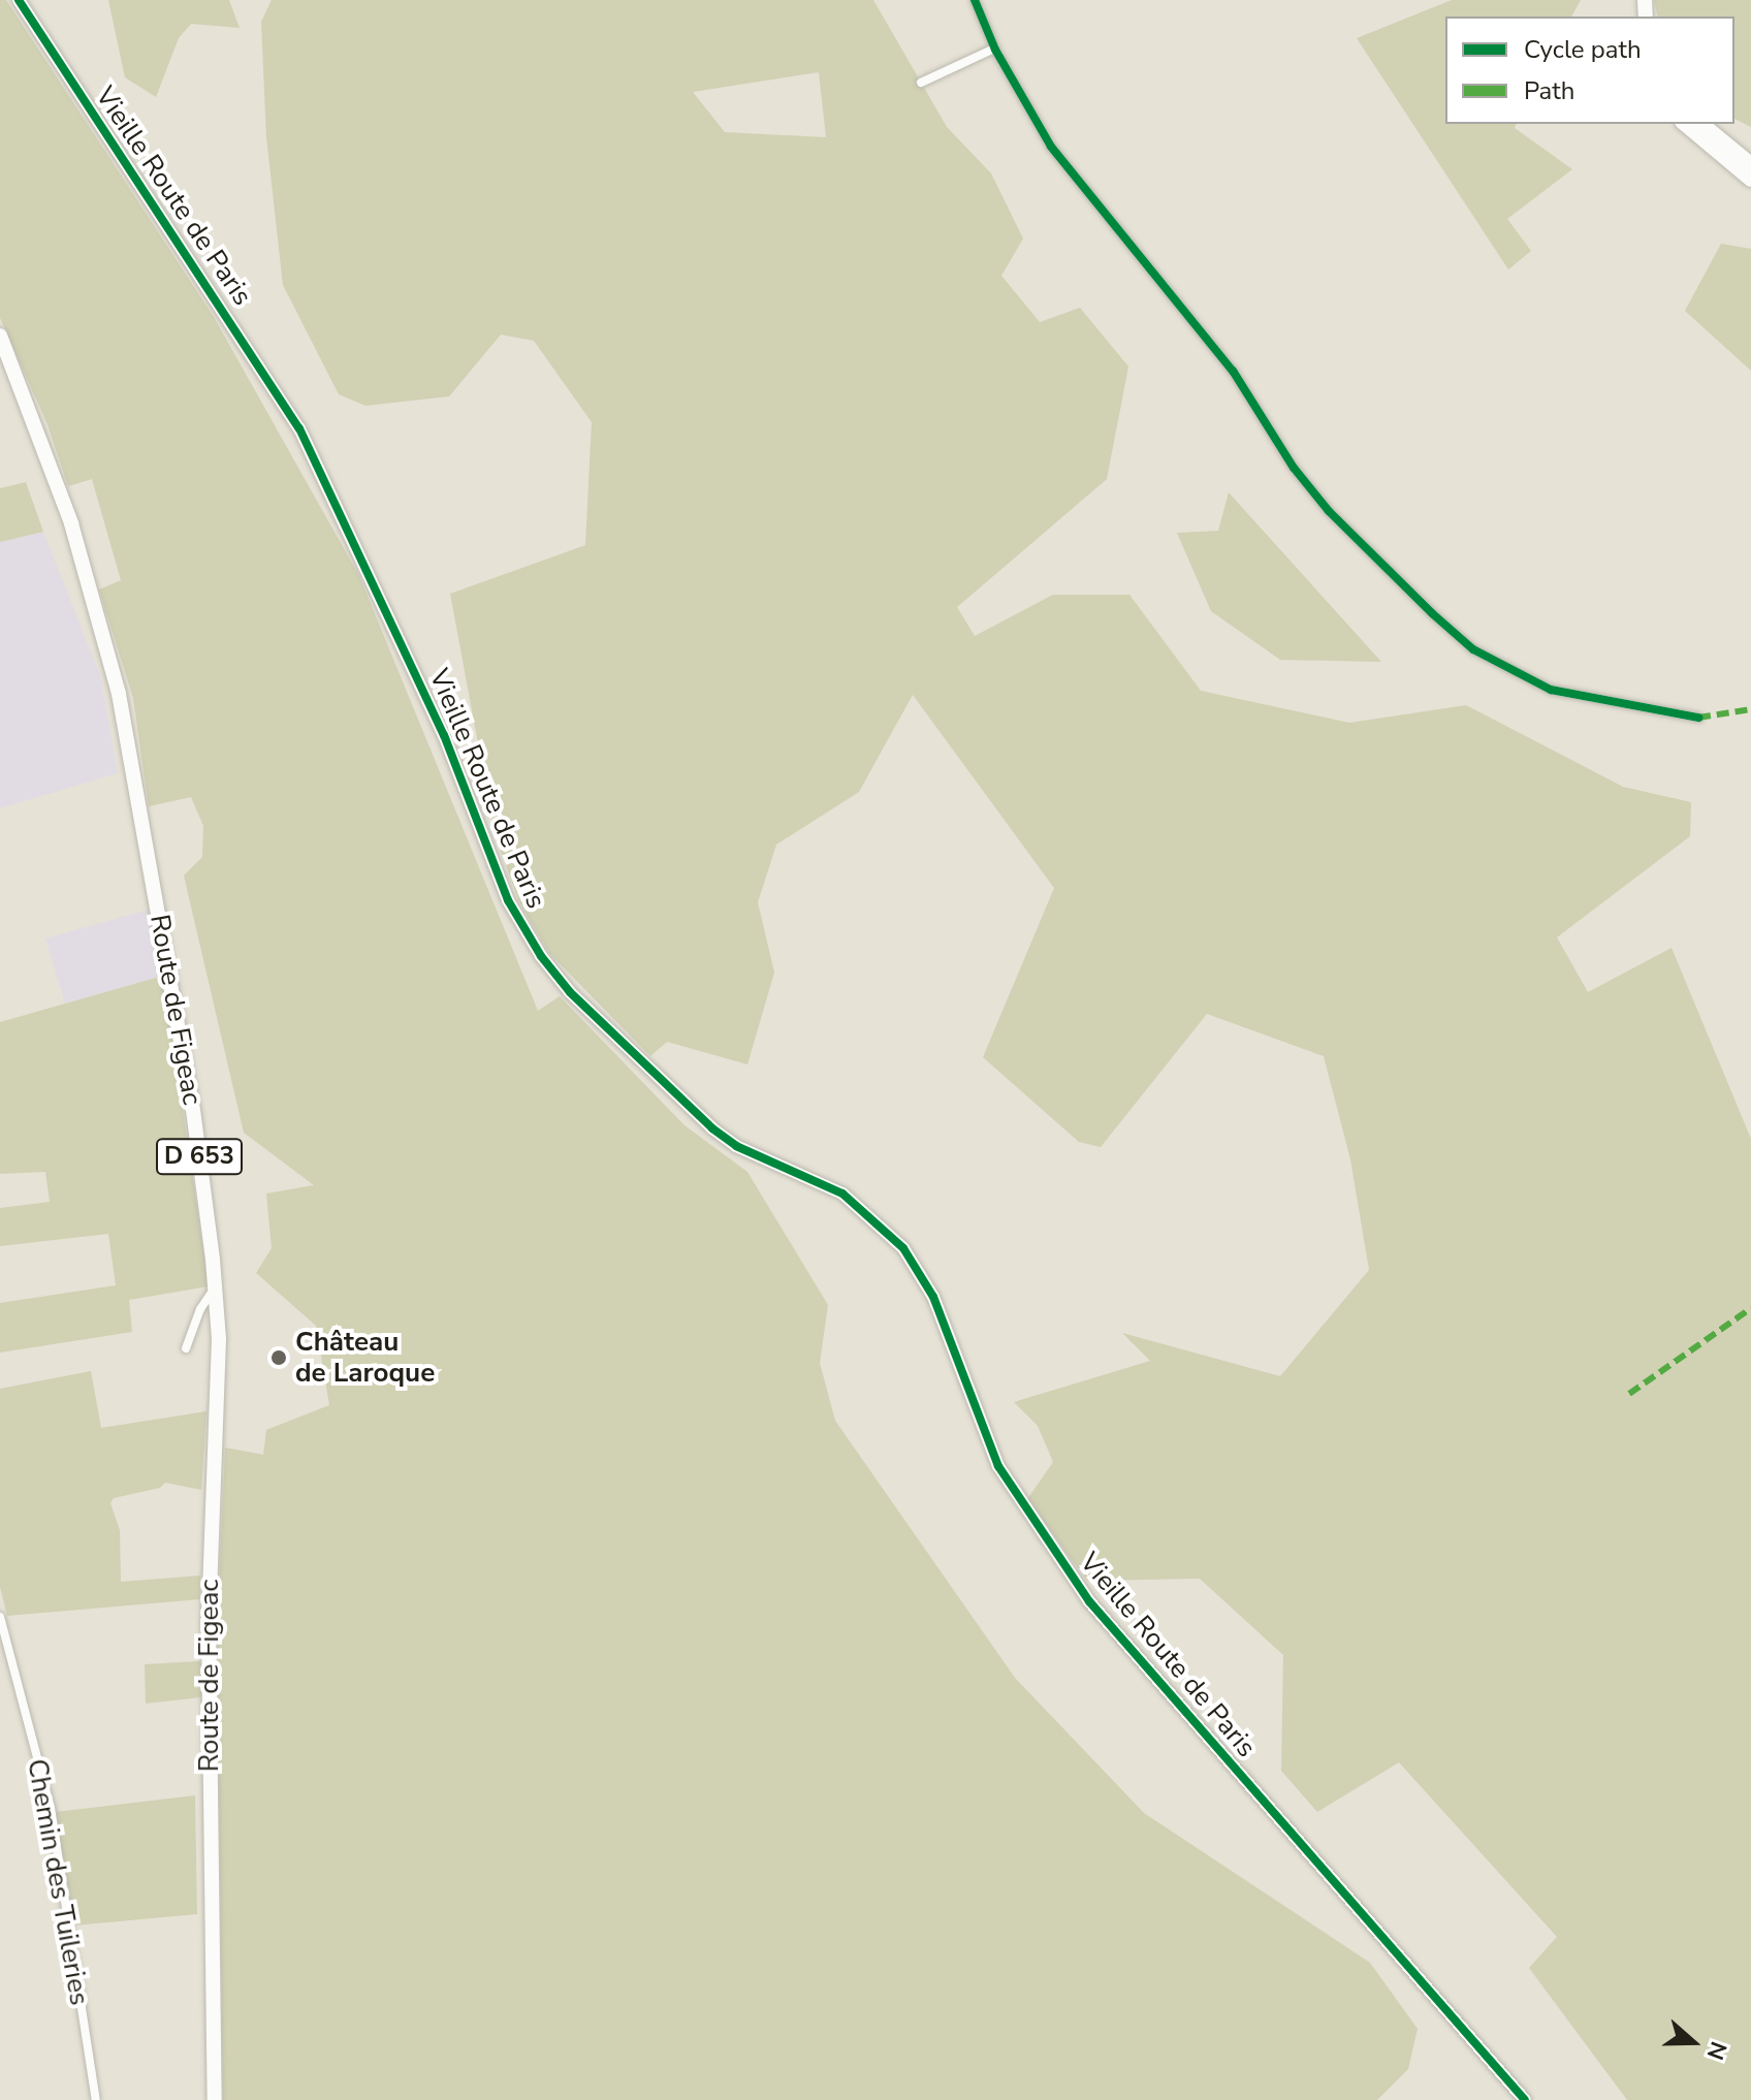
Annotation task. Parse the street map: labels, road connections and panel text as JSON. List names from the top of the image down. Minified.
{"streets":{"main road":["Route de Figeac","D 653"],"street":["Vieille Route de Paris","Chemin des Tuileries"]},"places":["Château de Laroque"],"legend":["Cycle path","Path"],"north":"right"}
